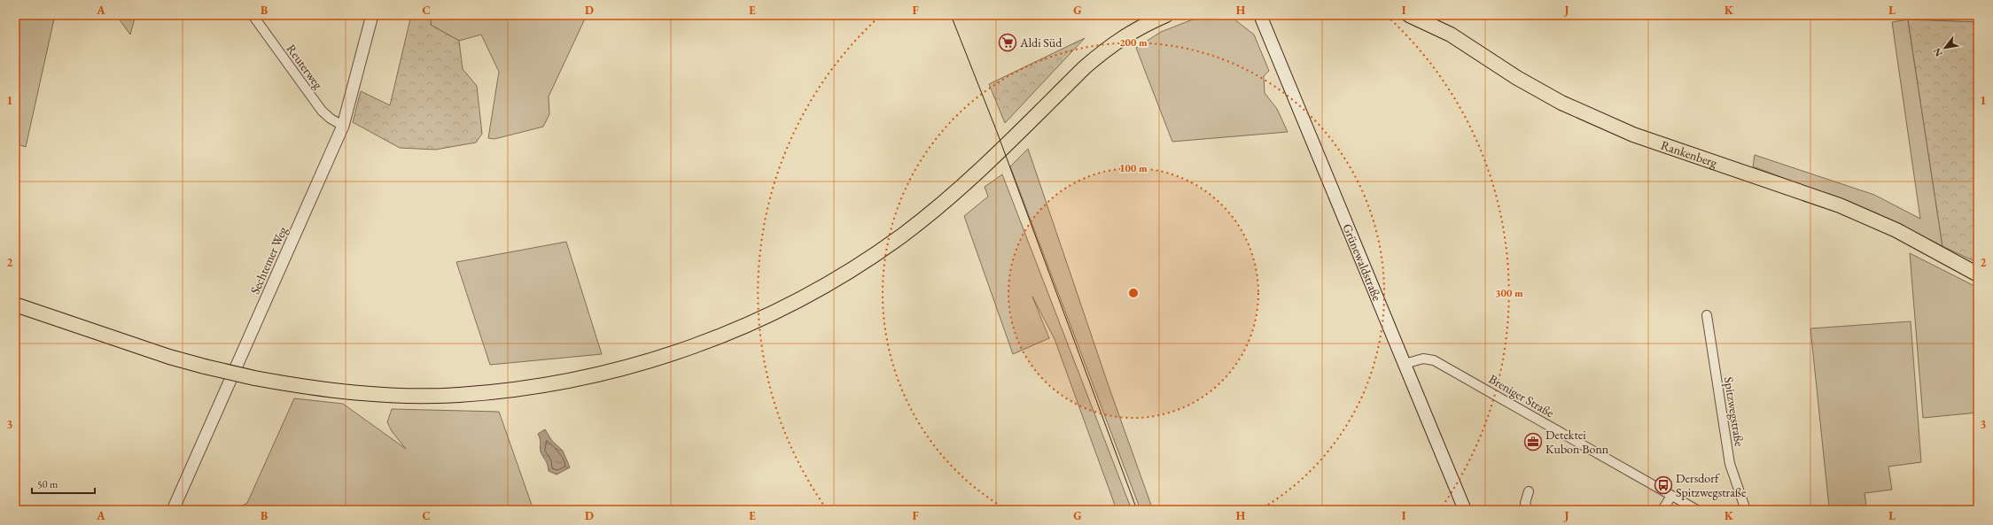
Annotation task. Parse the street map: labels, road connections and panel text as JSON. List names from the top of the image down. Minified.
{"streets":{"main road":["Rankenberg","Grünewaldstraße"],"street":["Reuterweg","Sechtemer Weg","Breniger Straße","Spitzwegstraße"]},"crossings":[["Reuterweg","Sechtemer Weg"],["Grünewaldstraße","Breniger Straße"]],"places":{"supermarket":["Aldi Süd"],"office":["Detektei Kubon Bonn"],"bus stop":["Dersdorf Spitzwegstraße"]},"scale_bar":"50 m","north":"bottom left","grid":{"columns":["A","B","C","D","E","F","G","H","I","J","K","L"],"rows":["1","2","3"]},"rings":["200 m","100 m","300 m"]}
